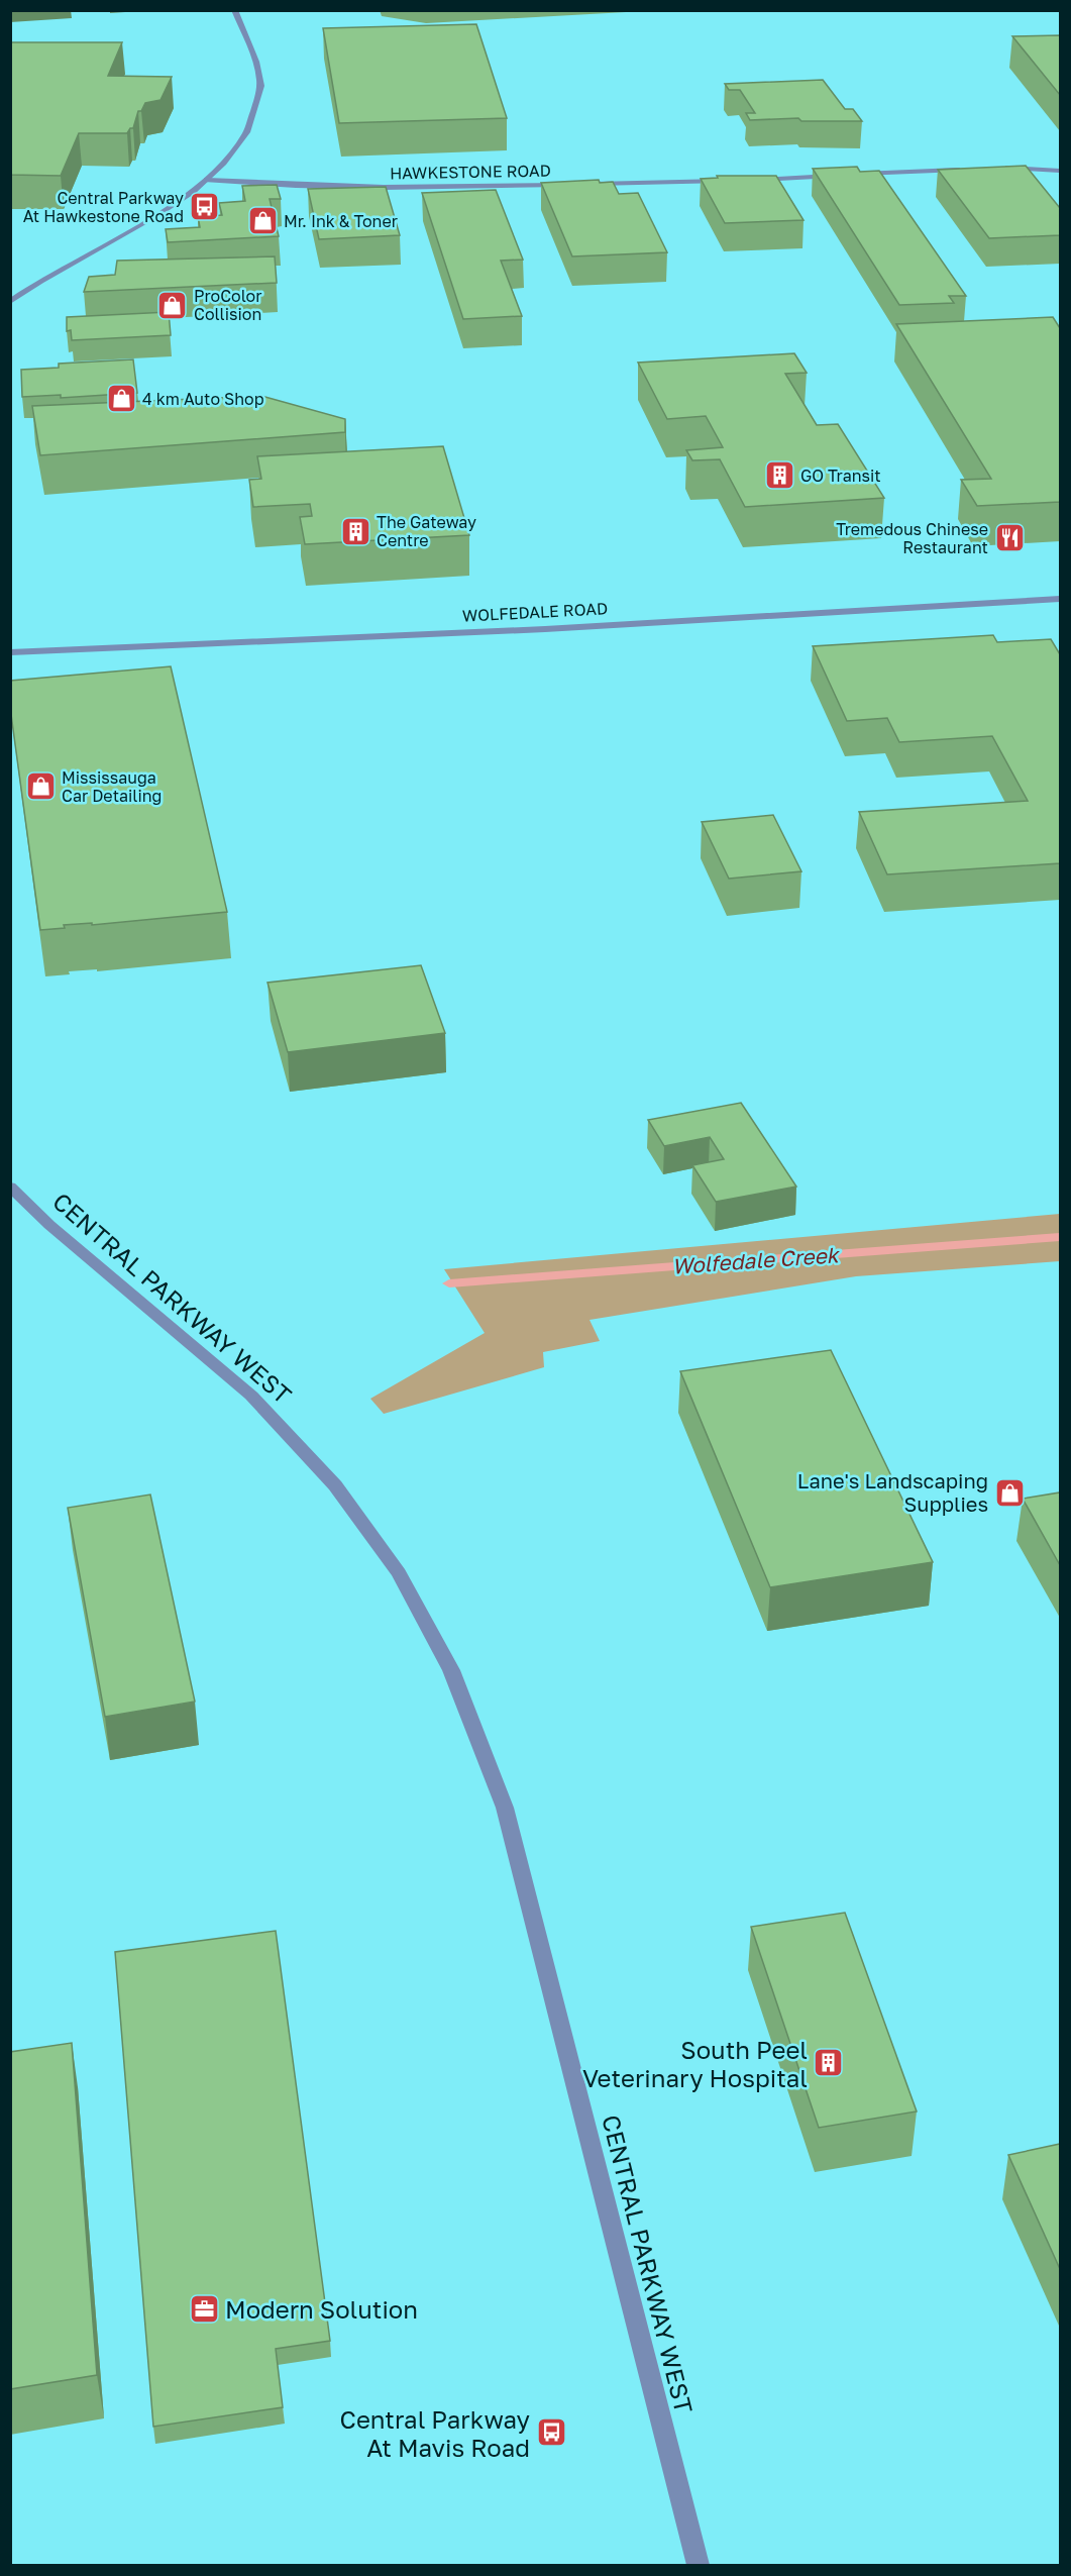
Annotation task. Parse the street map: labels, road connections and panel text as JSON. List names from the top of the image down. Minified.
{"streets":{"street":["HAWKESTONE ROAD","WOLFEDALE ROAD","CENTRAL PARKWAY WEST"]},"water":["Wolfedale Creek"],"places":{"bus stop":["Central Parkway At Hawkestone Road","Central Parkway At Mavis Road"],"shop":["Mr. Ink & Toner","ProColor Collision","4 km Auto Shop","Mississauga Car Detailing","Lane's Landscaping Supplies"],"building":["GO Transit","The Gateway Centre","South Peel Veterinary Hospital"],"restaurant":["Tremedous Chinese Restaurant"],"office":["Modern Solution"]}}
